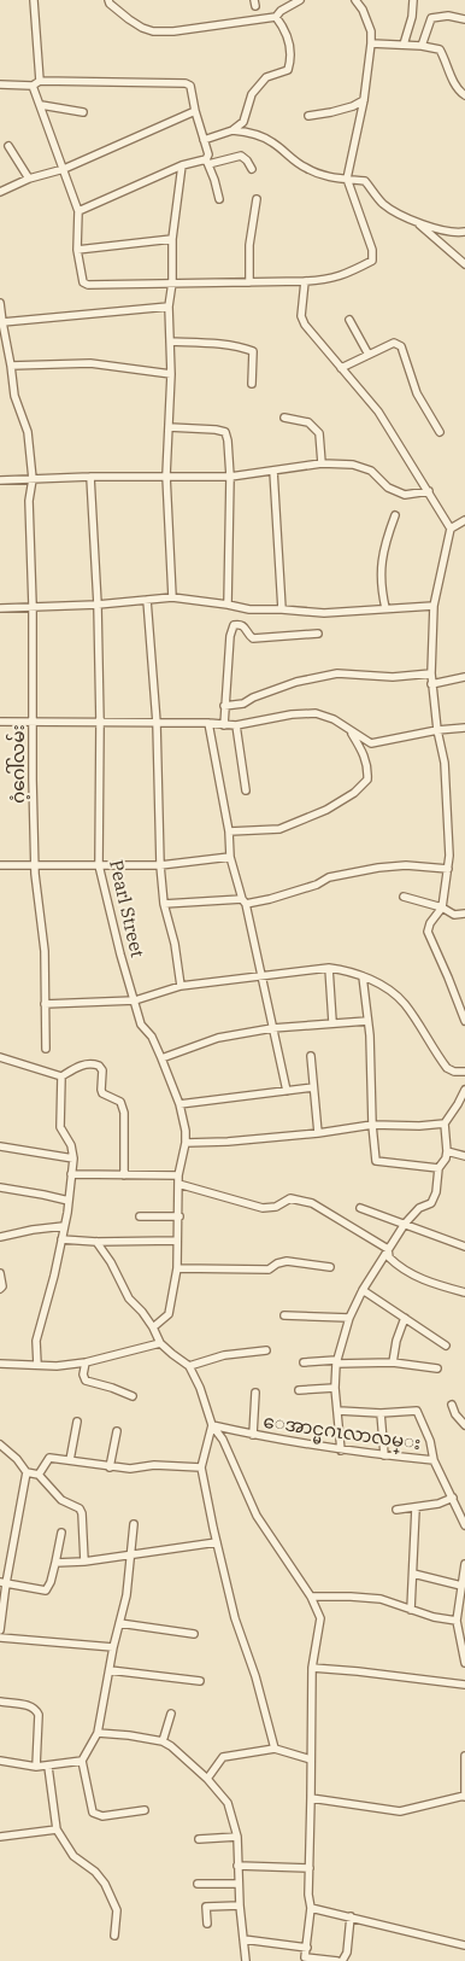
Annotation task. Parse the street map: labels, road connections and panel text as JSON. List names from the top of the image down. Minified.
{"streets":{"street":["ဂံ့ဂေါ်လမ်း","Pearl Street","ေအာင္မဂၤလာလမ္း"]}}
